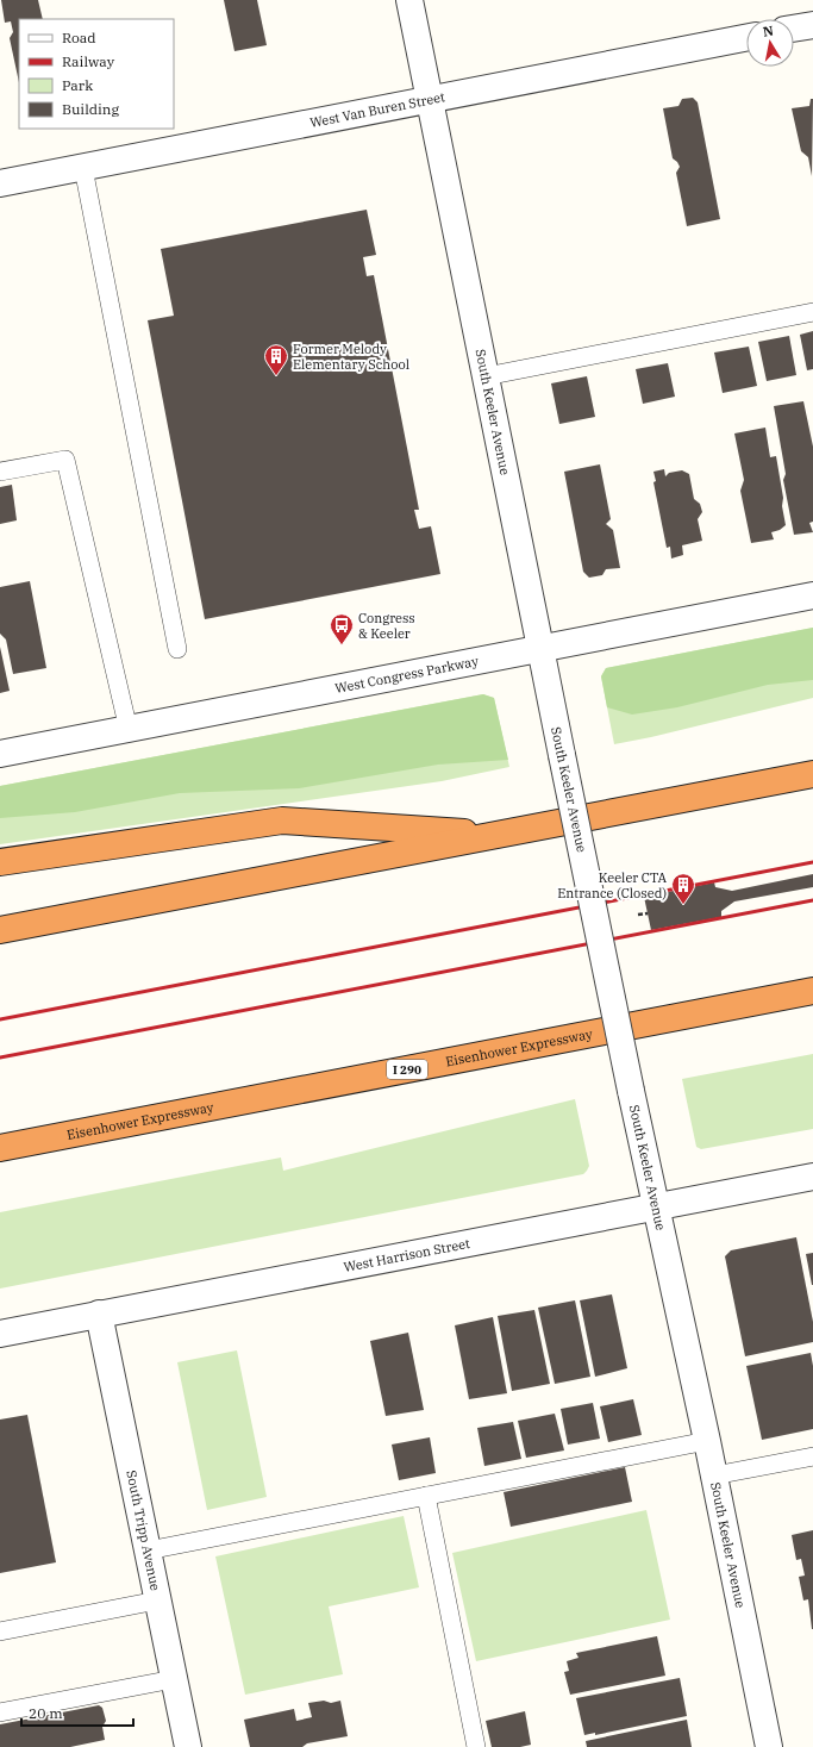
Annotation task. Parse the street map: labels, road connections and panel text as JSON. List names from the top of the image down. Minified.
{"streets":{"highway":["Eisenhower Expressway","I 290"],"street":["West Van Buren Street","South Keeler Avenue","West Congress Parkway","West Harrison Street","South Tripp Avenue"]},"crossings":[["West Van Buren Street","South Keeler Avenue"],["South Keeler Avenue","West Congress Parkway"],["South Keeler Avenue","West Harrison Street"],["West Harrison Street","South Tripp Avenue"]],"places":{"building":["Former Melody Elementary School","Keeler CTA Entrance (Closed)"],"bus stop":["Congress & Keeler"]},"legend":["Road","Railway","Park","Building"],"scale_bar":"20 m","north":"top"}
